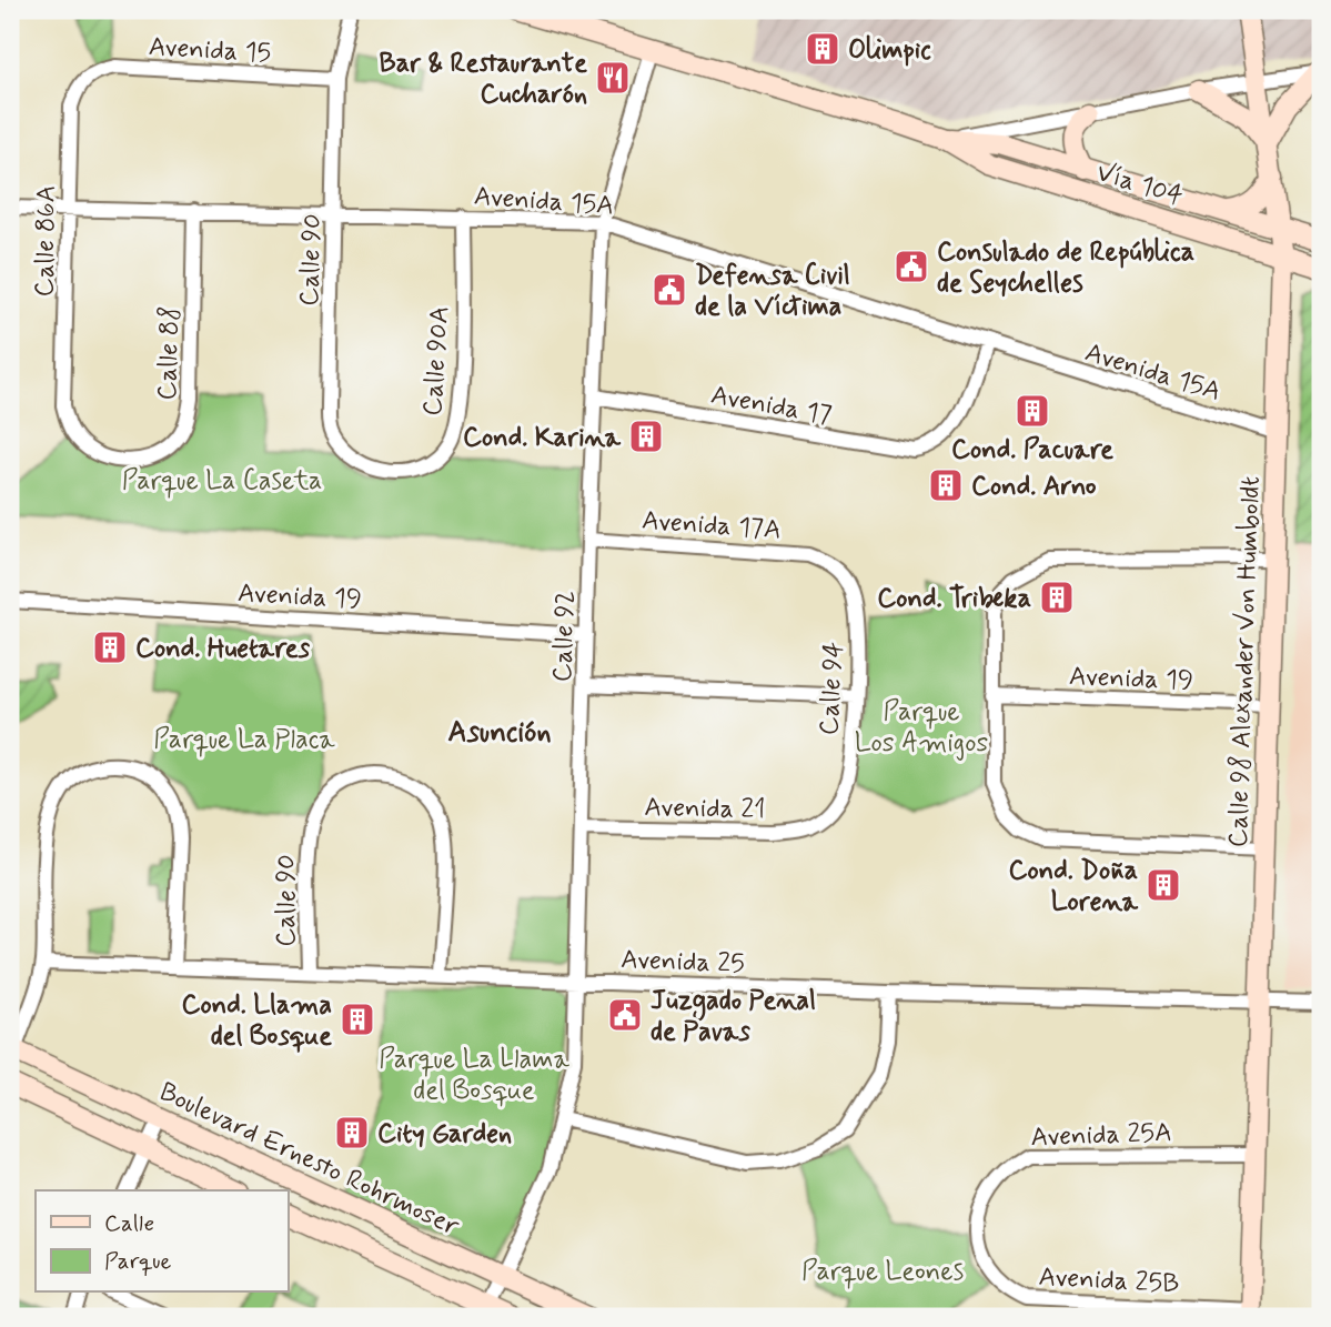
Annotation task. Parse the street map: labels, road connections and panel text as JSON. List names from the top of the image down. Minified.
{"streets":{"main road":["Vía 104","Calle 98 Alexander Von Humboldt","Boulevard Ernesto Rohrmoser"],"street":["Avenida 15","Avenida 15A","Calle 86A","Calle 90","Calle 88","Calle 90A","Avenida 17","Avenida 17A","Avenida 19","Calle 92","Calle 94","Avenida 21","Avenida 25","Avenida 25A","Avenida 25B"]},"crossings":[["Avenida 15","Calle 86A"],["Avenida 15","Calle 90"],["Vía 104","Calle 92"],["Vía 104","Calle 98 Alexander Von Humboldt"],["Avenida 15A","Calle 86A"],["Avenida 15A","Calle 90"],["Avenida 15A","Calle 88"],["Avenida 15A","Calle 90A"],["Avenida 15A","Avenida 17"],["Avenida 15A","Calle 92"],["Avenida 15A","Calle 98 Alexander Von Humboldt"],["Calle 86A","Calle 88"],["Calle 90","Calle 90A"],["Calle 90","Avenida 25"],["Avenida 17","Calle 92"],["Avenida 17A","Calle 92"],["Avenida 17A","Calle 94"],["Avenida 19","Calle 92"],["Avenida 19","Calle 98 Alexander Von Humboldt"],["Calle 92","Avenida 21"],["Calle 92","Avenida 25"],["Calle 92","Boulevard Ernesto Rohrmoser"],["Calle 98 Alexander Von Humboldt","Avenida 25"],["Calle 98 Alexander Von Humboldt","Avenida 25A"],["Calle 98 Alexander Von Humboldt","Avenida 25B"],["Calle 94","Avenida 21"],["Avenida 25A","Avenida 25B"]],"districts":["Asunción"],"parks":["Parque La Caseta","Parque Los Amigos","Parque La Placa","Parque La Llama del Bosque","Parque Leones"],"places":{"building":["Olimpic","Cond. Pacuare","Cond. Karina","Cond. Arno","Cond. Tribeka","Cond. Huetares","Cond. Doña Lorena","Cond. Llama del Bosque","City Garden"],"restaurant":["Bar & Restaurante Cucharón"],"public building":["Consulado de República de Seychelles","Defensa Civil de la Víctima","Juzgado Penal de Pavas"]},"legend":["Calle","Parque"]}
